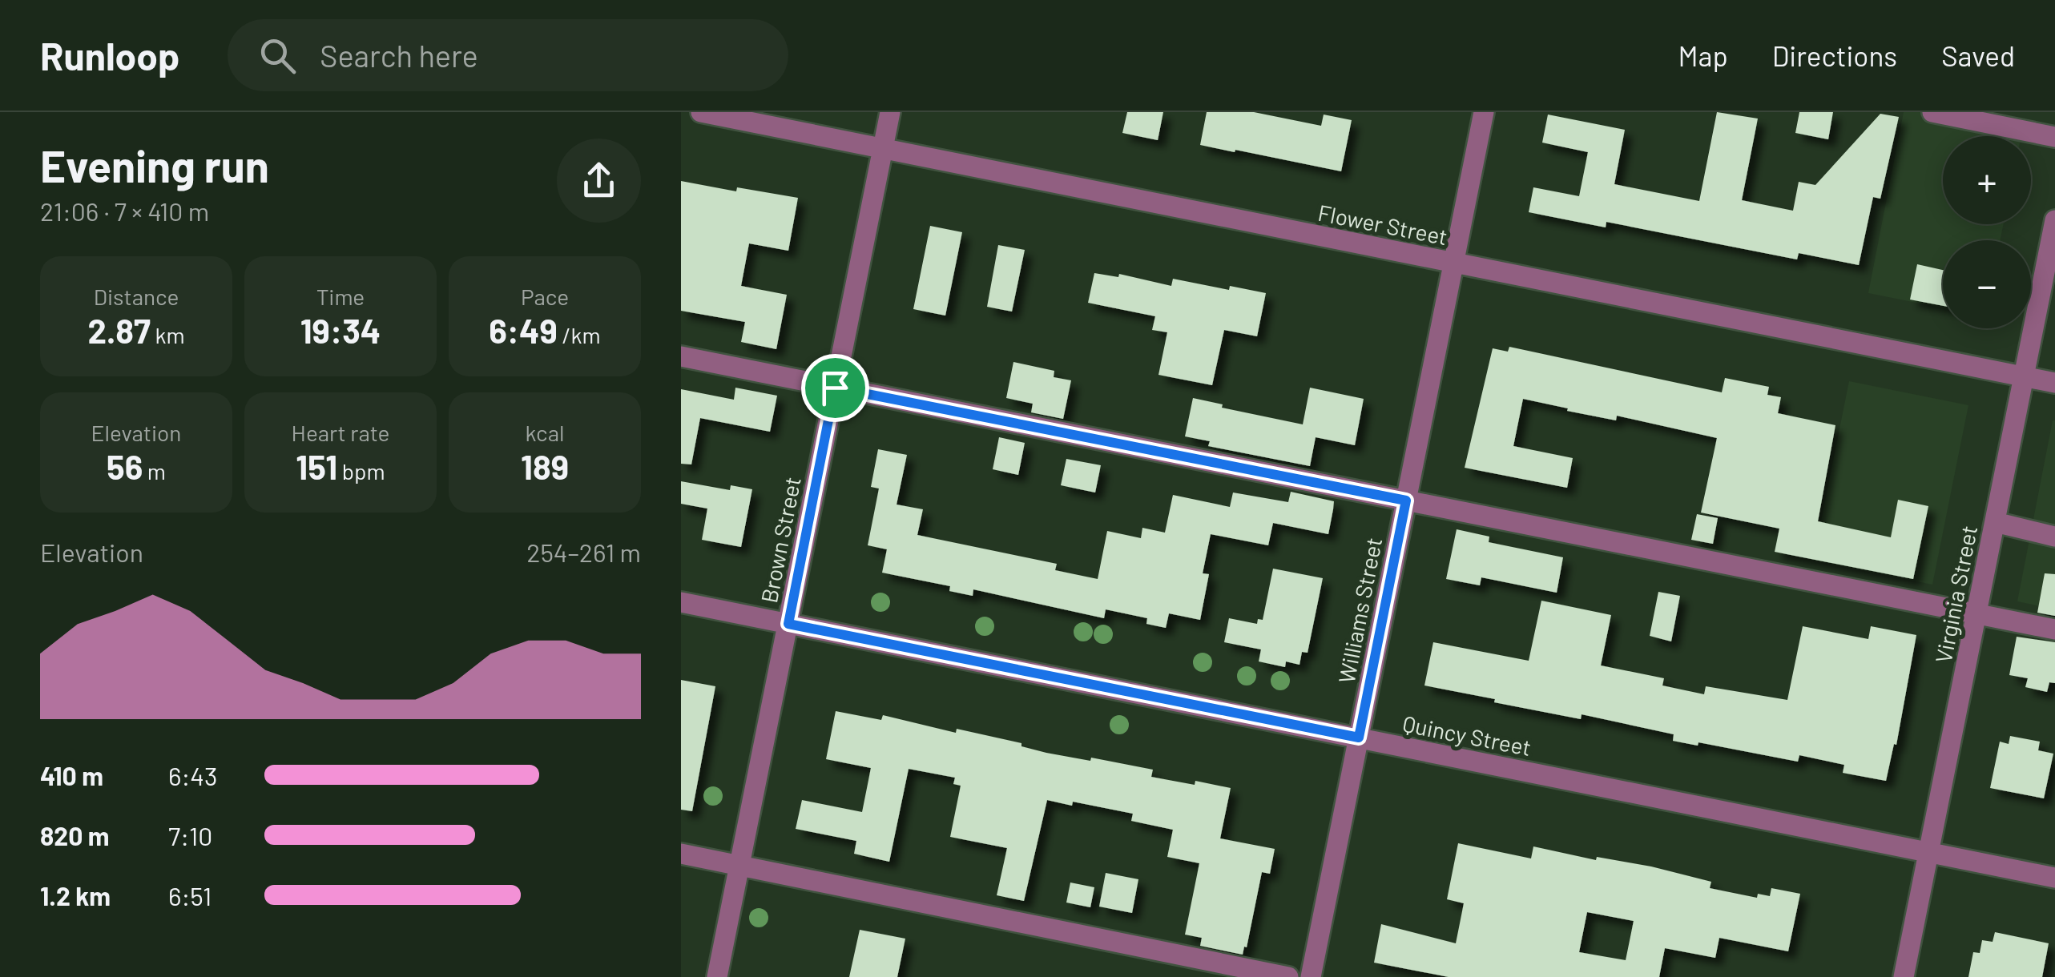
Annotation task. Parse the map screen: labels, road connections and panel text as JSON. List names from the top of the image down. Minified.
{"streets":{"street":["Flower Street","Brown Street","Virginia Street","Williams Street","Quincy Street"]},"crossings":[["Flower Street","Brown Street"],["Flower Street","Virginia Street"],["Flower Street","Williams Street"],["Brown Street","Quincy Street"],["Virginia Street","Quincy Street"],["Williams Street","Quincy Street"]],"page":{"header":"Runloop","search":"Search here","nav":["Map","Directions","Saved"],"heading":["Evening run","21:06 · 7 × 410 m"],"map_buttons":["+","−"],"stats":[["Distance","2.87 km"],["Time","19:34"],["Pace","6:49 /km"],["Elevation","56 m"],["Heart rate","151 bpm"],["kcal","189"]],"chart":["Elevation","254–261 m"],"list":[{"name":"410 m","note":"6:43"},{"name":"820 m","note":"7:10"},{"name":"1.2 km","note":"6:51"}]}}
